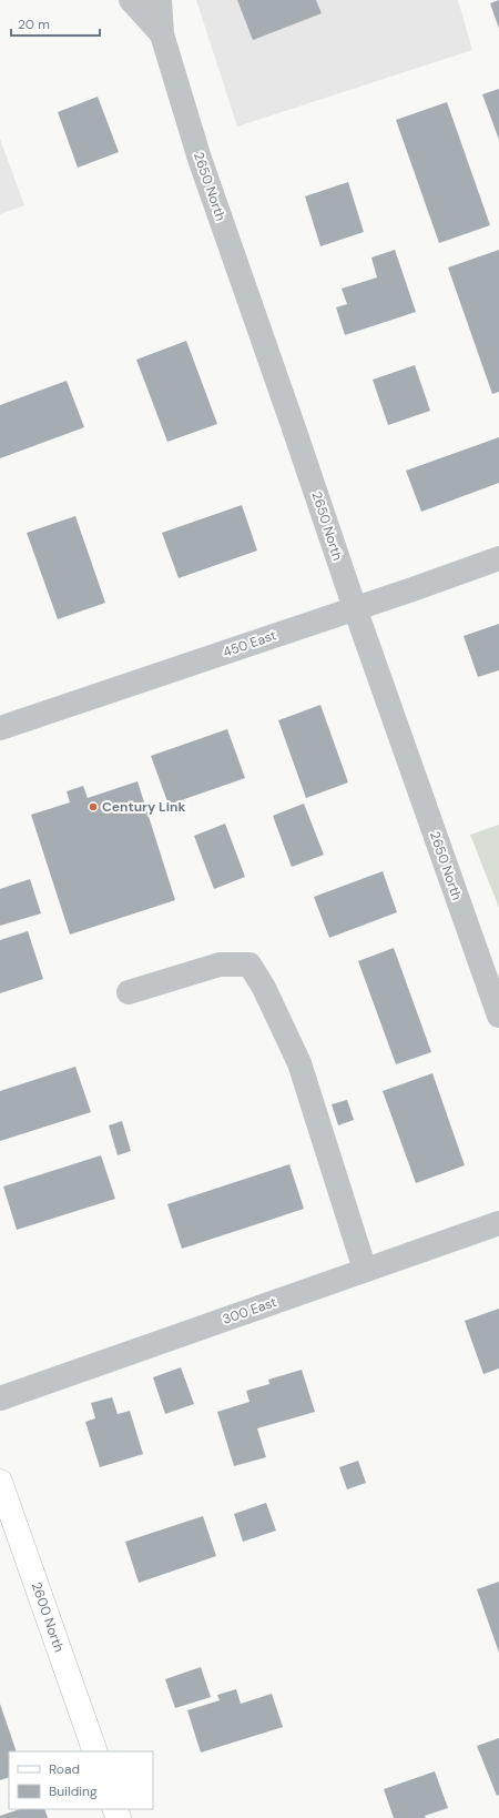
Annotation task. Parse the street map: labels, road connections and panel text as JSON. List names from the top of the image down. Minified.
{"streets":{"main road":["2600 North"],"street":["2650 North","450 East","300 East"]},"crossings":[["2650 North","450 East"]],"places":["Century Link"],"legend":["Road","Building"],"scale_bar":"20 m"}
